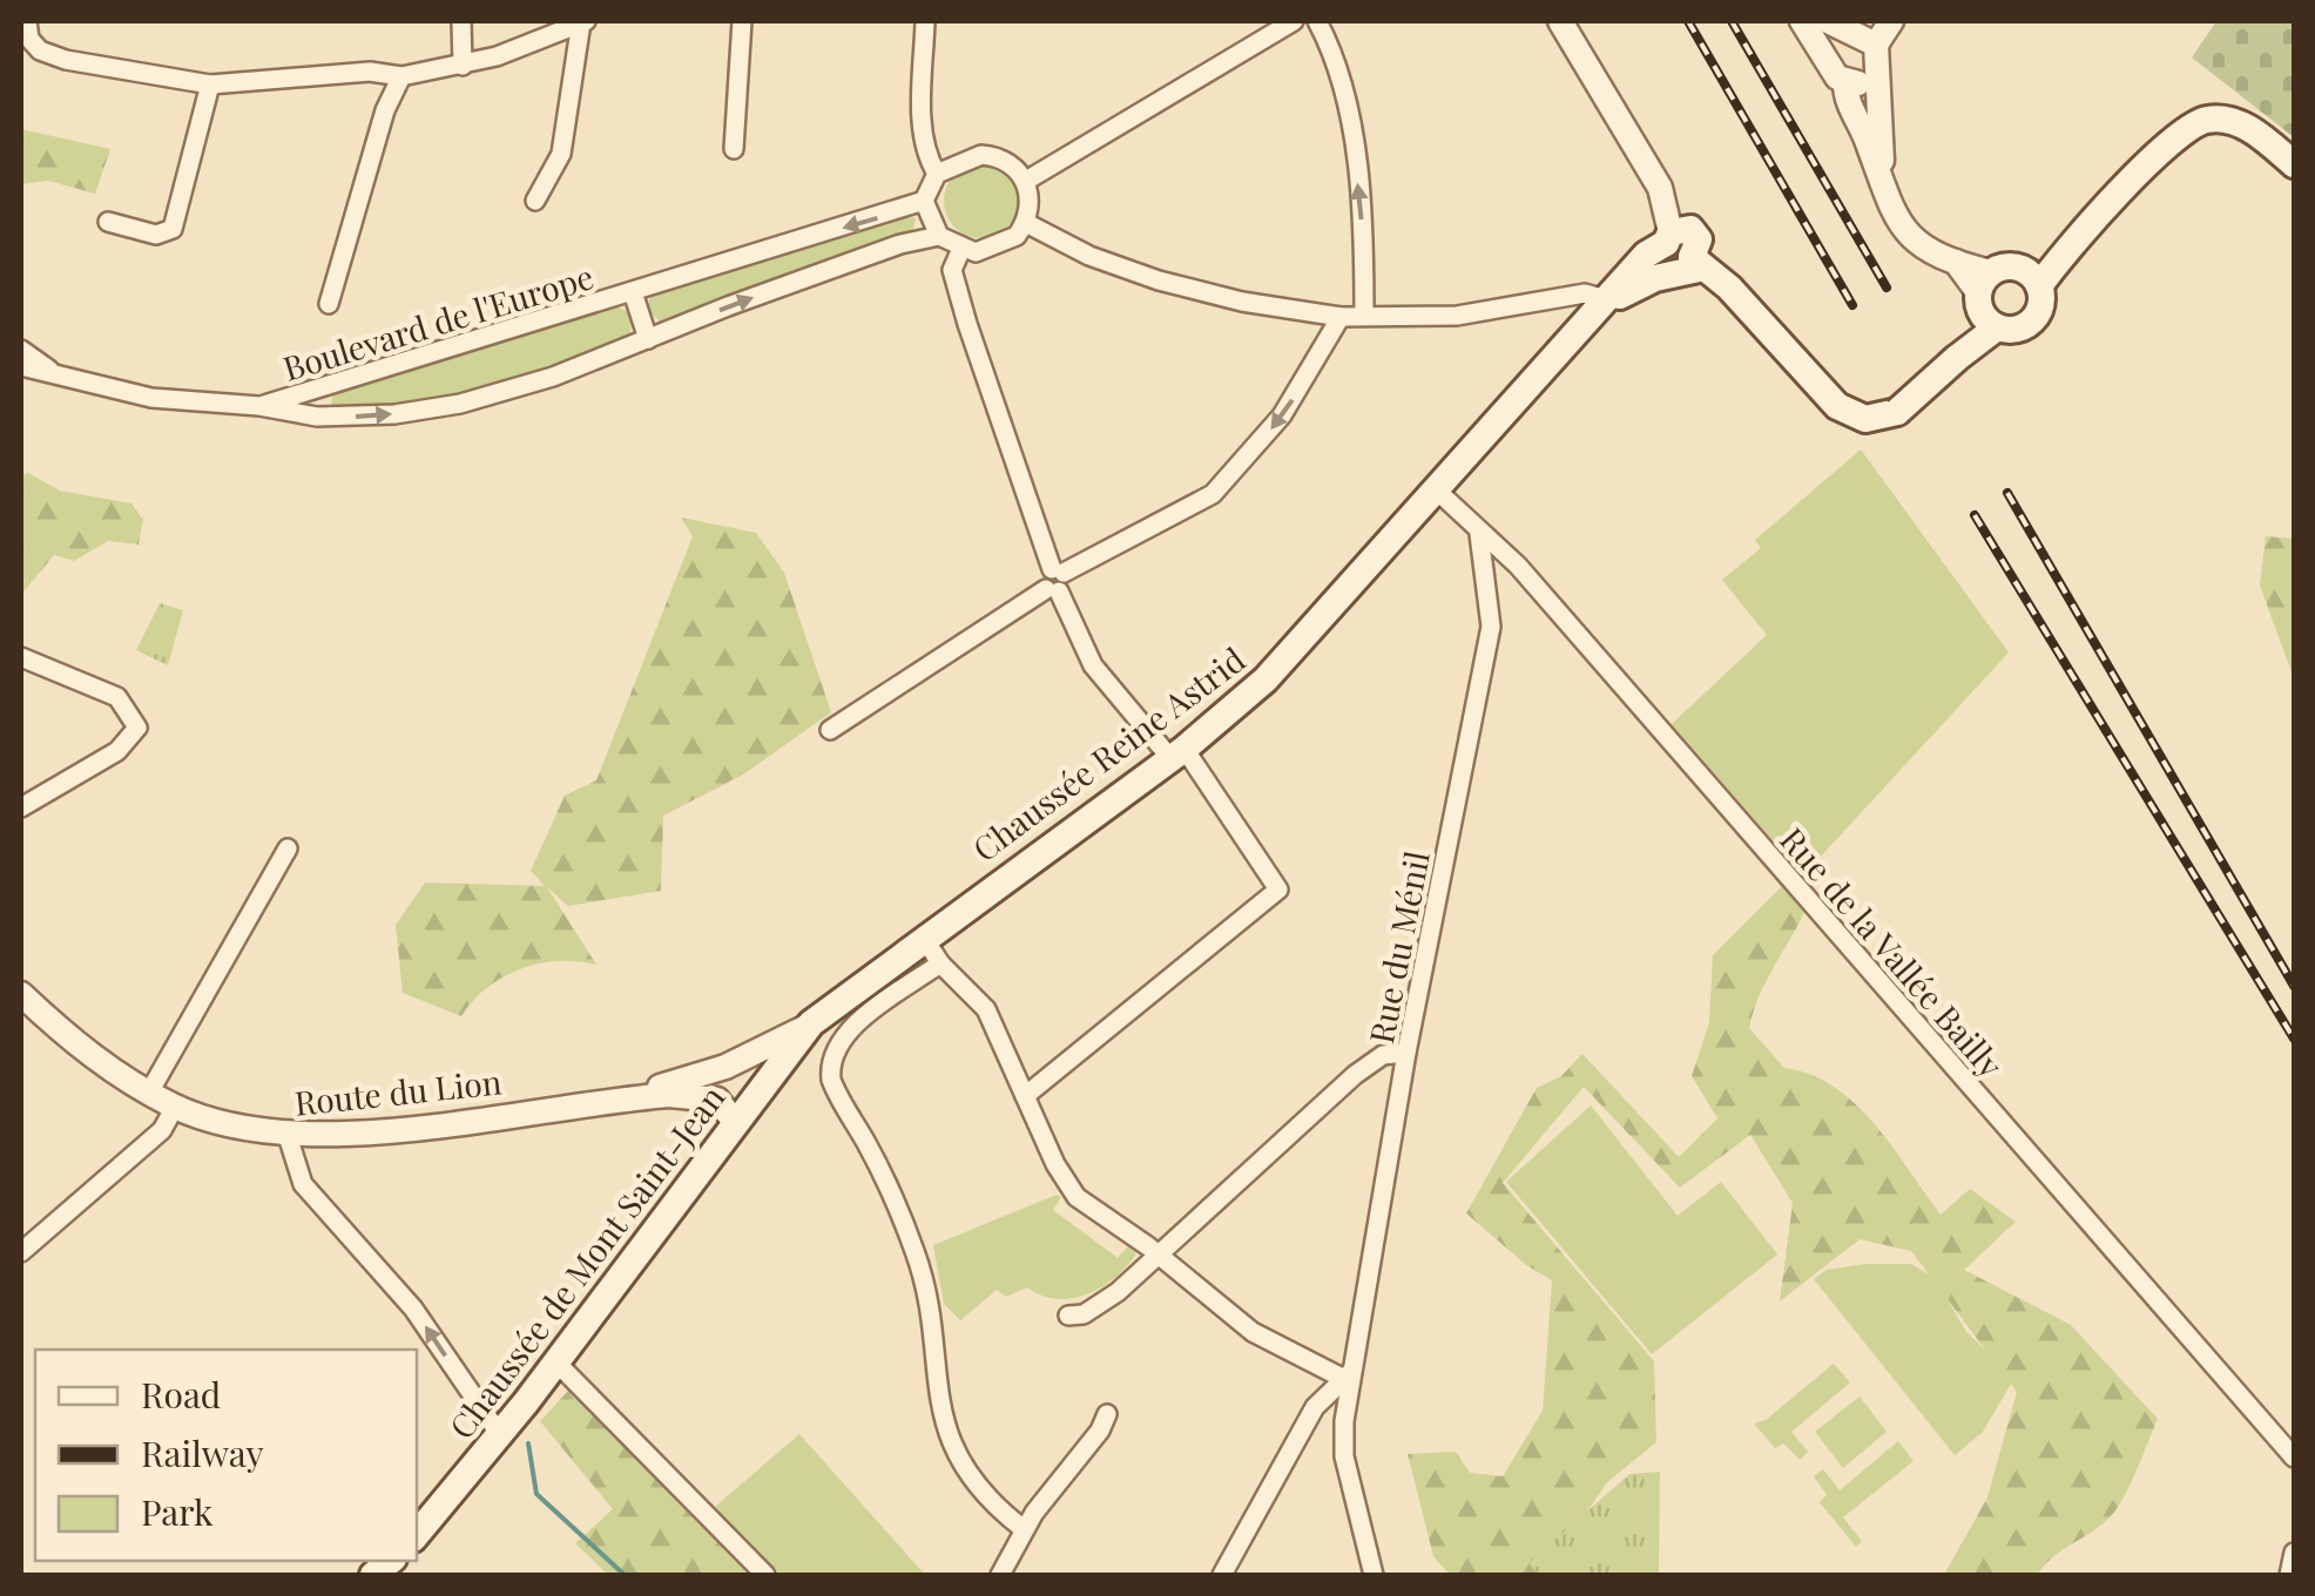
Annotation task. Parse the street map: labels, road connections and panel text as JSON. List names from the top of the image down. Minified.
{"streets":{"main road":["Chaussée Reine Astrid","Chaussée de Mont Saint-Jean"],"street":["Boulevard de l'Europe","Rue du Ménil","Rue de la Vallée Bailly","Route du Lion"]},"crossings":[["Chaussée Reine Astrid","Rue de la Vallée Bailly"],["Chaussée Reine Astrid","Route du Lion"],["Chaussée Reine Astrid","Chaussée de Mont Saint-Jean"],["Rue du Ménil","Rue de la Vallée Bailly"],["Route du Lion","Chaussée de Mont Saint-Jean"]],"legend":["Road","Railway","Park"]}
